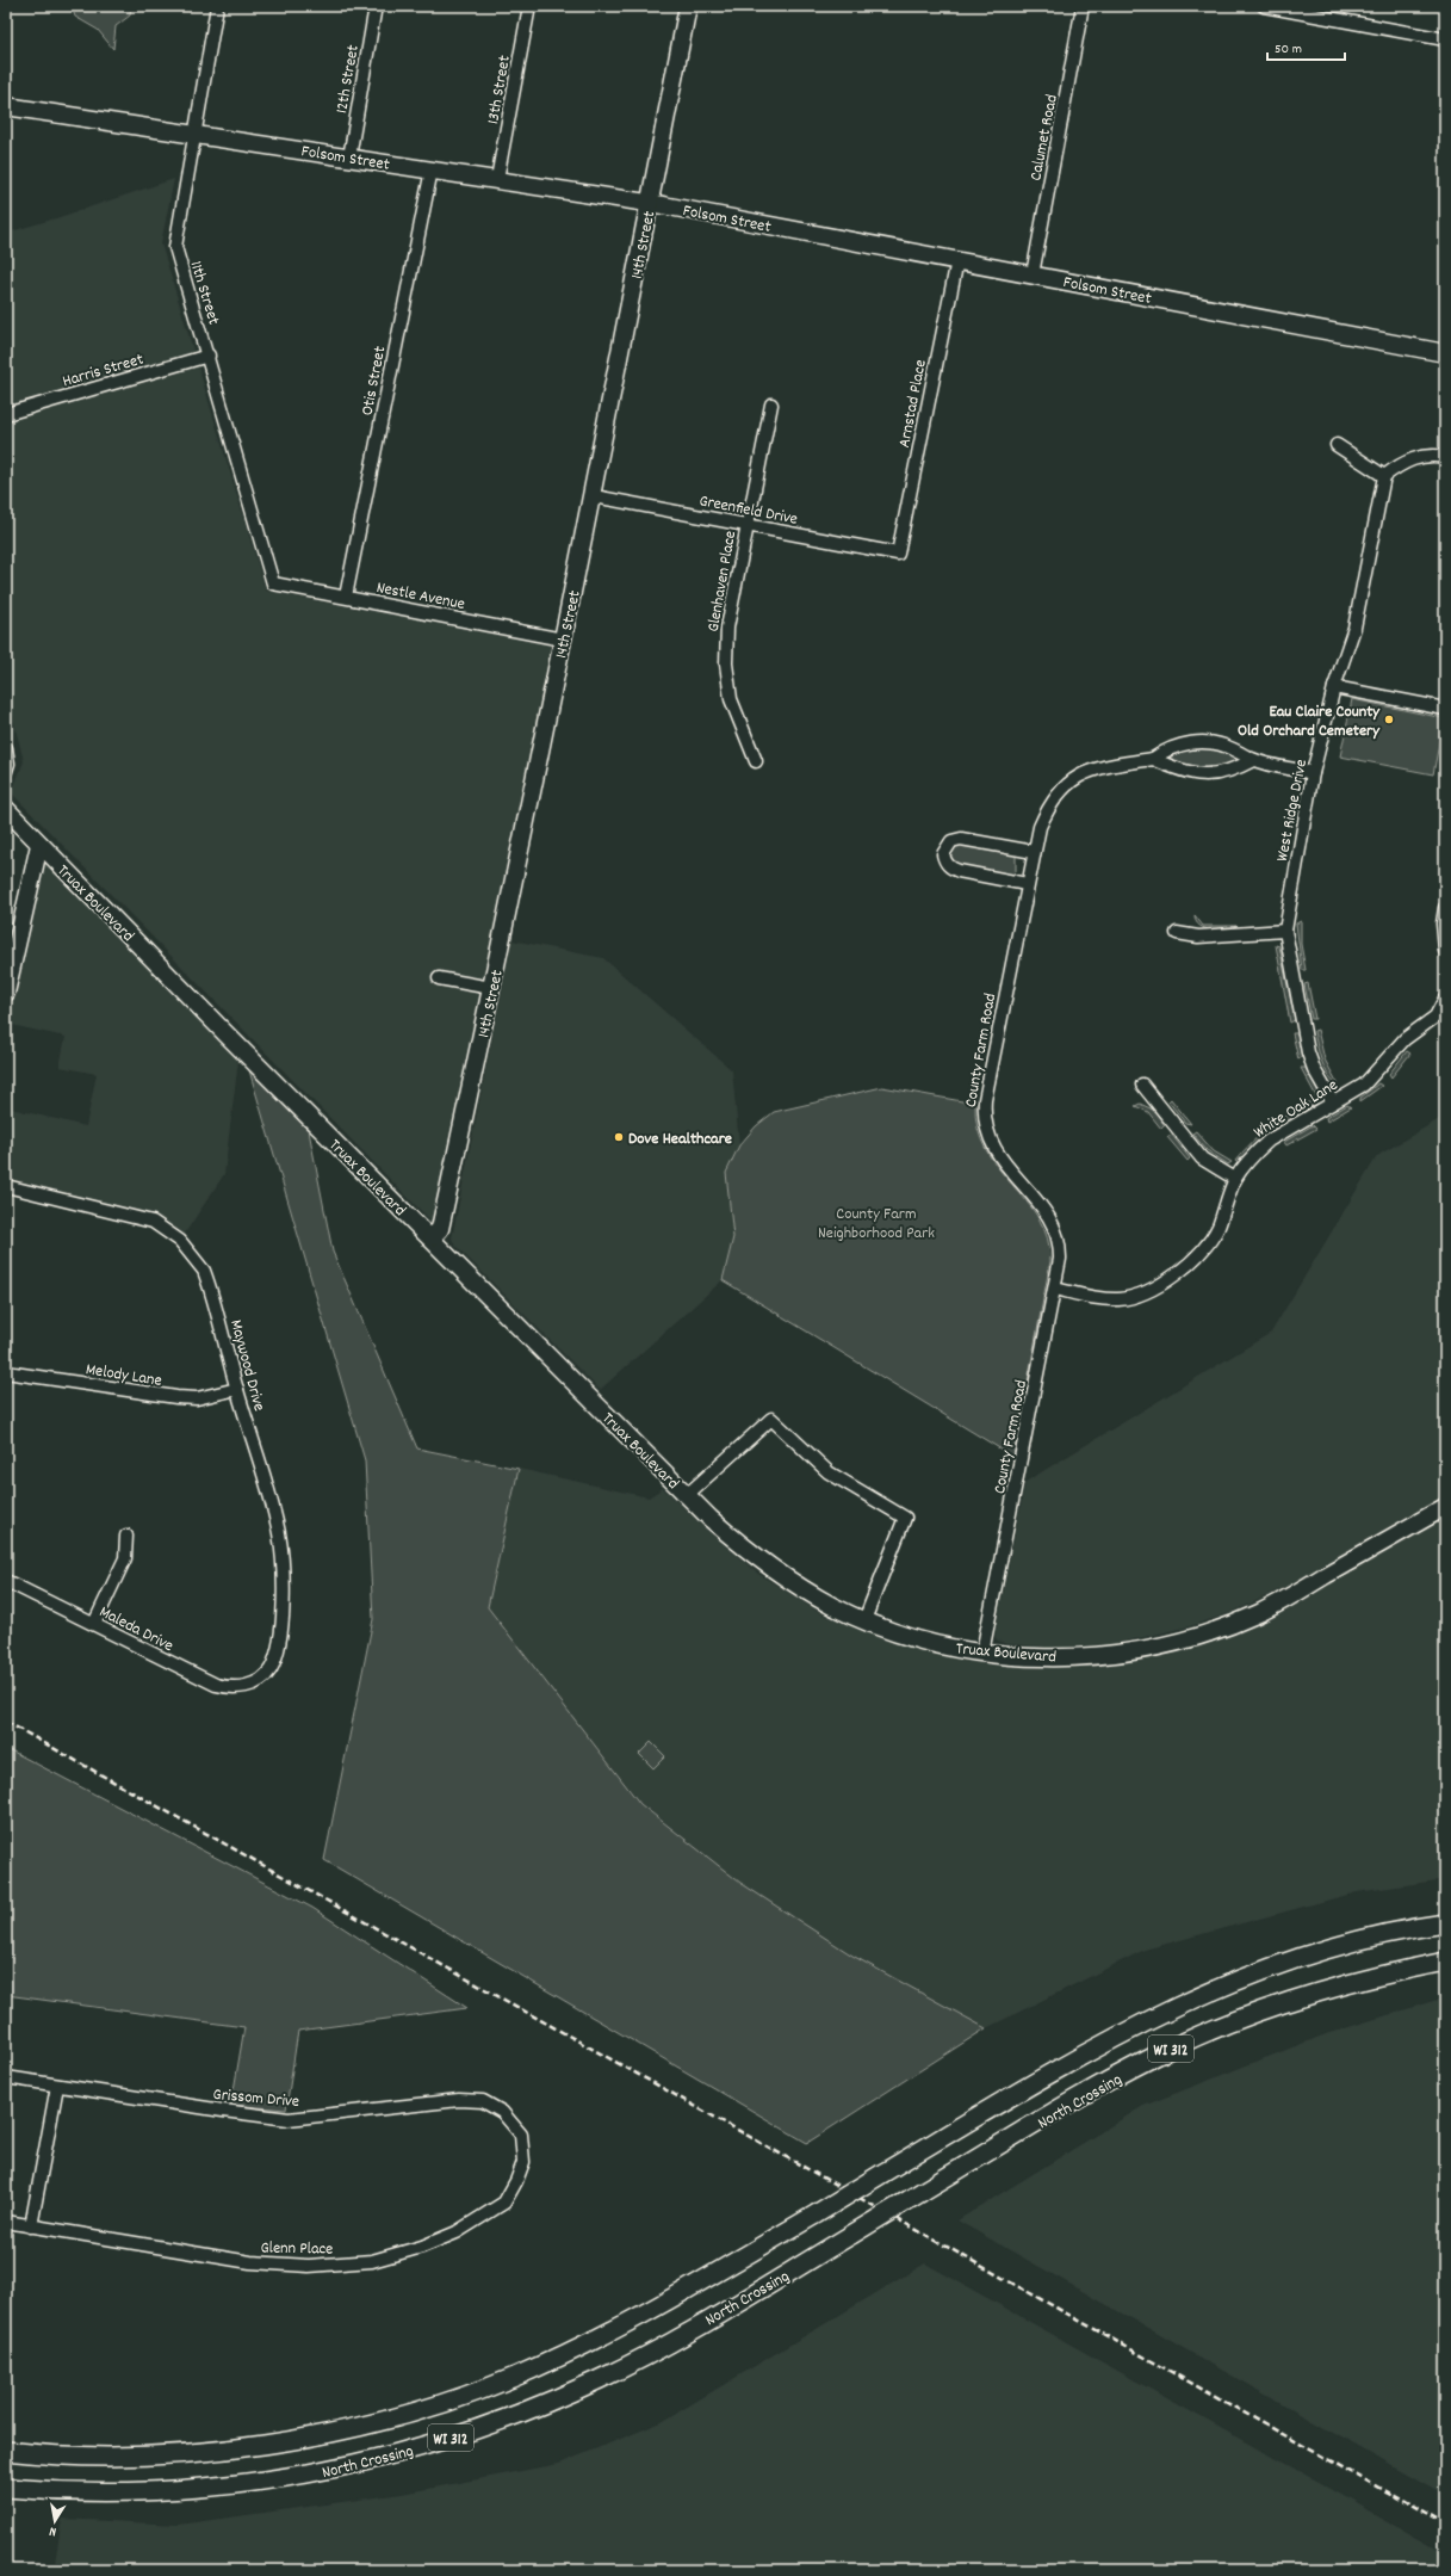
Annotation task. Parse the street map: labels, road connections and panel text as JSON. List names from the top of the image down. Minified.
{"streets":{"main road":["WI 312","North Crossing"],"street":["12th Street","13th Street","Calumet Road","Folsom Street","14th Street","11th Street","Harris Street","Otis Street","Arnstad Place","Greenfield Drive","Glenhaven Place","Nestle Avenue","West Ridge Drive","Truax Boulevard","County Farm Road","White Oak Lane","Maywood Drive","Melody Lane","Maleda Drive","Grissom Drive","Glenn Place"]},"crossings":[["12th Street","Folsom Street"],["13th Street","Folsom Street"],["Calumet Road","Folsom Street"],["Folsom Street","14th Street"],["Folsom Street","11th Street"],["Folsom Street","Otis Street"],["Folsom Street","Arnstad Place"],["14th Street","Greenfield Drive"],["14th Street","Nestle Avenue"],["14th Street","Truax Boulevard"],["11th Street","Harris Street"],["11th Street","Nestle Avenue"],["Otis Street","Nestle Avenue"],["Arnstad Place","Greenfield Drive"],["Greenfield Drive","Glenhaven Place"],["West Ridge Drive","County Farm Road"],["West Ridge Drive","White Oak Lane"],["Truax Boulevard","County Farm Road"],["County Farm Road","White Oak Lane"],["Maywood Drive","Melody Lane"],["Maywood Drive","Maleda Drive"],["Grissom Drive","Glenn Place"]],"parks":["County Farm Neighborhood Park"],"places":["Eau Claire County Old Orchard Cemetery","Dove Healthcare"],"scale_bar":"50 m","north":"bottom"}
